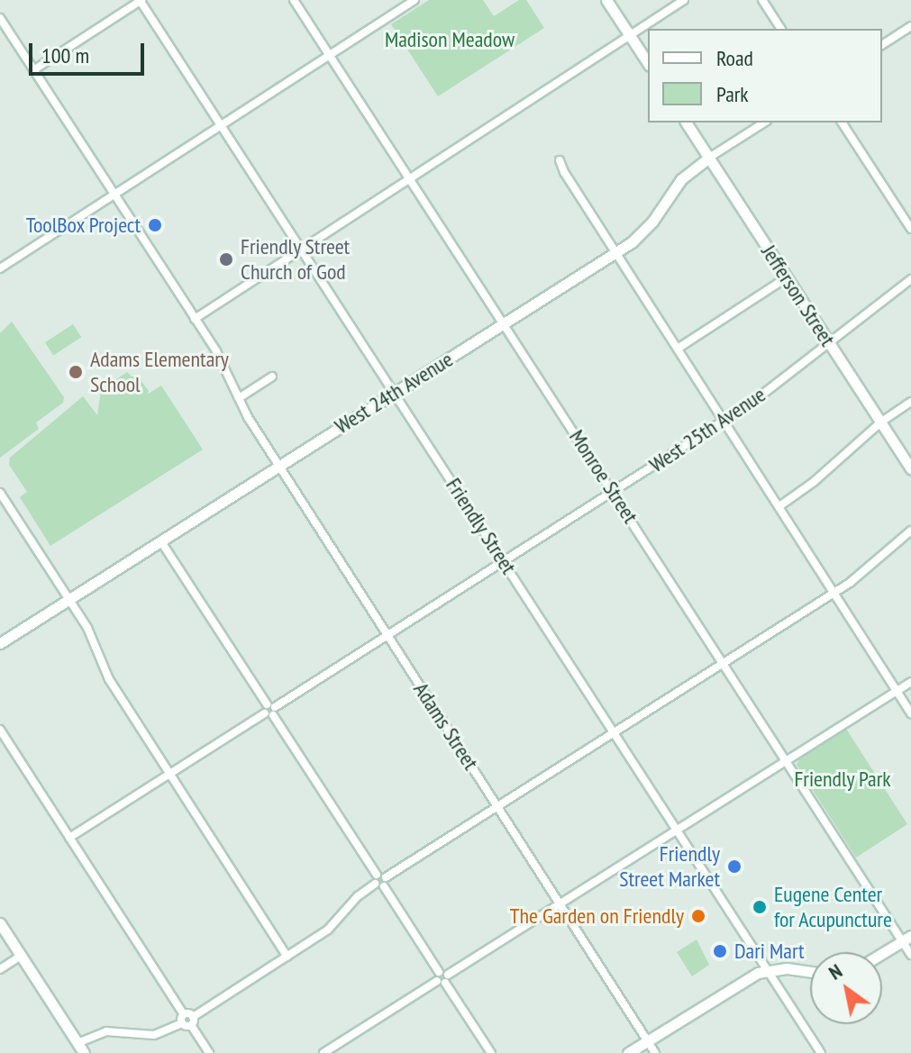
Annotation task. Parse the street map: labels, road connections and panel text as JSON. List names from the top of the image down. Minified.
{"streets":{"street":["Jefferson Street","West 24th Avenue","West 25th Avenue","Monroe Street","Friendly Street","Adams Street"]},"crossings":[["Jefferson Street","West 24th Avenue"],["Jefferson Street","West 25th Avenue"],["West 24th Avenue","Monroe Street"],["West 24th Avenue","Friendly Street"],["West 24th Avenue","Adams Street"],["West 25th Avenue","Monroe Street"],["West 25th Avenue","Friendly Street"],["West 25th Avenue","Adams Street"]],"parks":["Madison Meadow","Friendly Park"],"places":["ToolBox Project","Friendly Street Church of God","Adams Elementary School","Friendly Street Market","Eugene Center for Acupuncture","The Garden on Friendly","Dari Mart"],"legend":["Road","Park"],"scale_bar":"100 m","north":"top left"}
